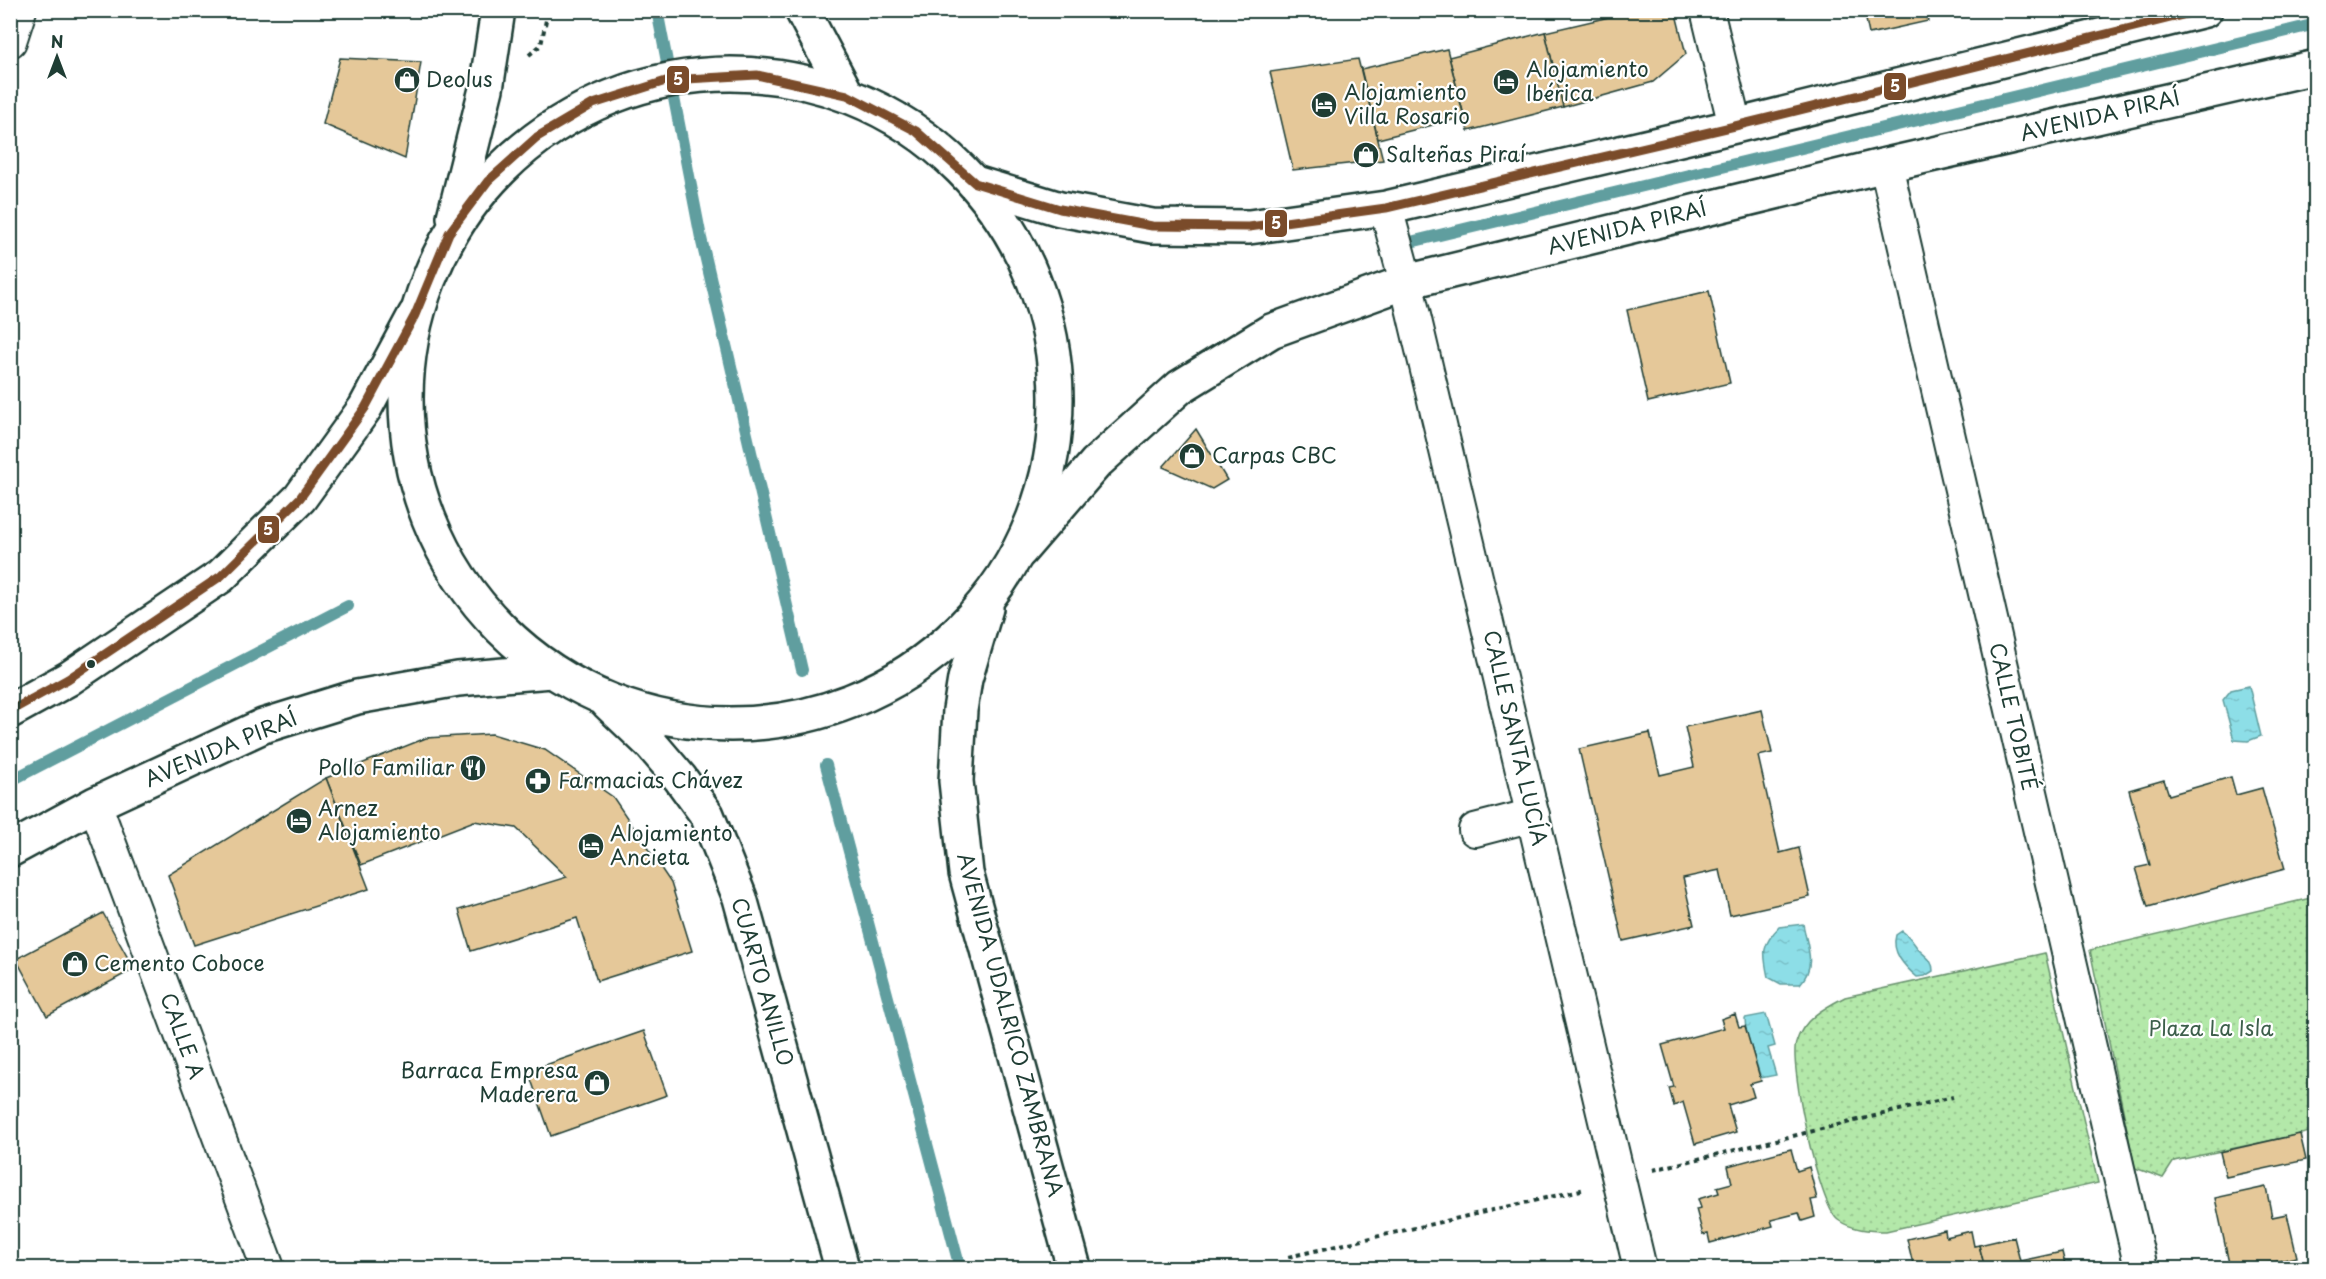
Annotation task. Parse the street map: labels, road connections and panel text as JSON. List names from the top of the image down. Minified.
{"streets":{"main road":["AVENIDA PIRAÍ","CUARTO ANILLO","AVENIDA UDALRICO ZAMBRANA"],"street":["CALLE TOBITÉ","CALLE SANTA LUCÍA","CALLE A"]},"crossings":[["AVENIDA PIRAÍ","CALLE TOBITÉ"],["AVENIDA PIRAÍ","CALLE SANTA LUCÍA"],["AVENIDA PIRAÍ","CALLE A"]],"parks":["Plaza La Isla"],"places":{"shop":["Deolus","Salteñas Piraí","Carpas CBC","Cemento Coboce","Barraca Empresa Maderera"],"hotel":["Alojamiento Ibérica","Alojamiento Villa Rosario","Arnez Alojamiento","Alojamiento Ancieta"],"restaurant":["Pollo Familiar"],"pharmacy":["Farmacias Chávez"]},"lines":["transit line 5"],"north":"top"}
